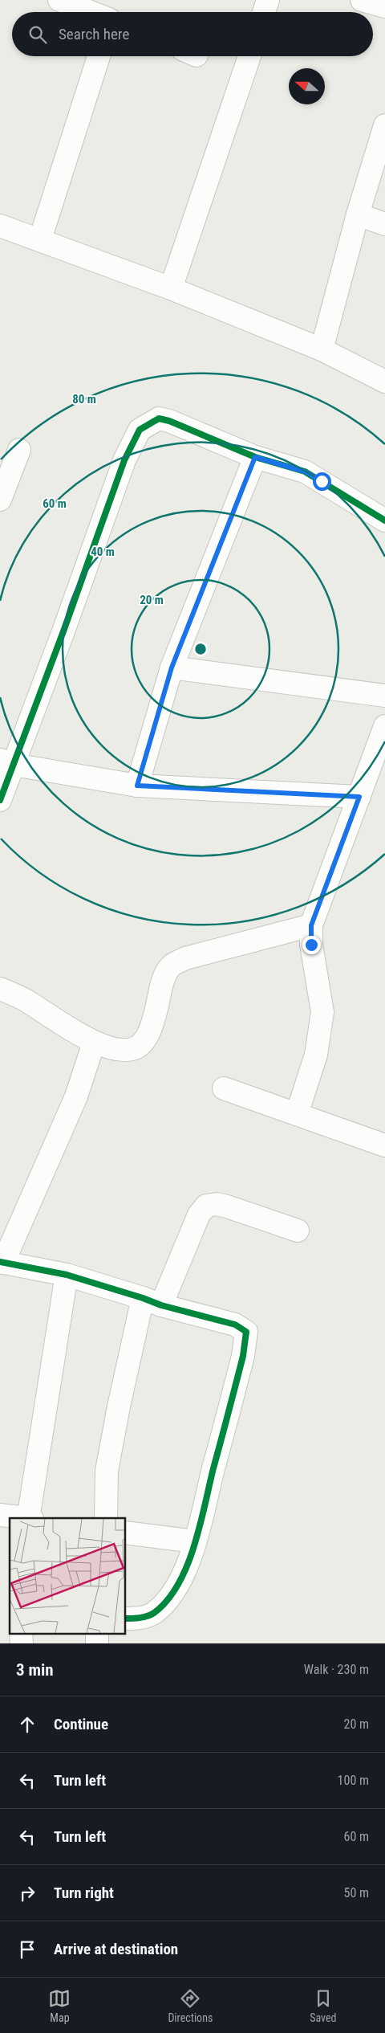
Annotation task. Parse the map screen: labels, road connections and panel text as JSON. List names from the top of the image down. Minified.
{"north":"left","page":{"search":"Search here","heading":["3 min","Walk · 230 m"],"list":[["Continue","20 m"],["Turn left","100 m"],["Turn left","60 m"],["Turn right","50 m"],"Arrive at destination"],"nav":["Map","Directions","Saved"]},"rings":["80 m","60 m","40 m","20 m"]}
